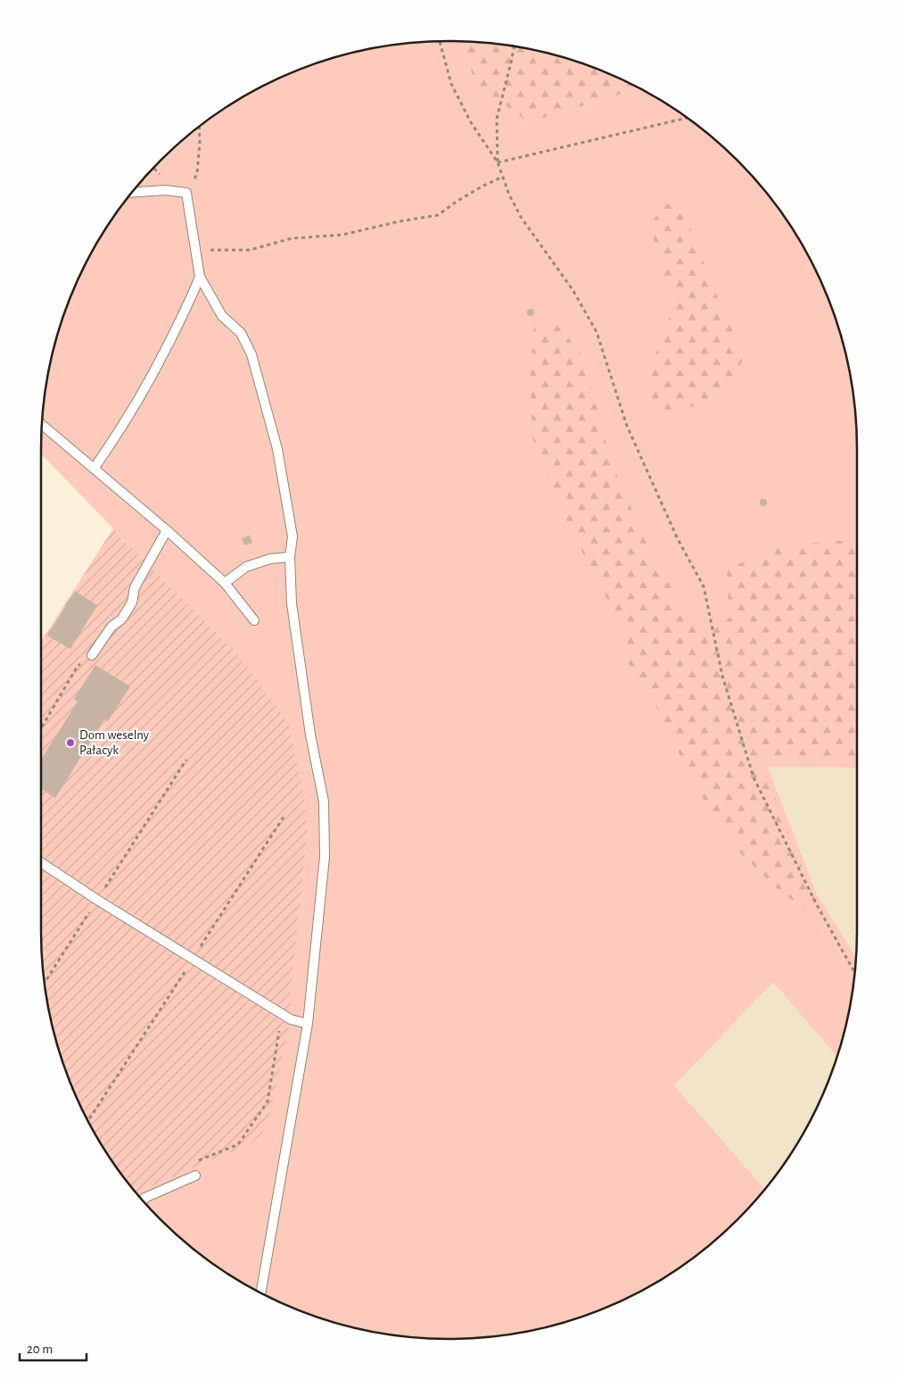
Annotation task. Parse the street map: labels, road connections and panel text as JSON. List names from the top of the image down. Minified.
{"places":["Dom weselny Pałacyk"],"scale_bar":"20 m"}
